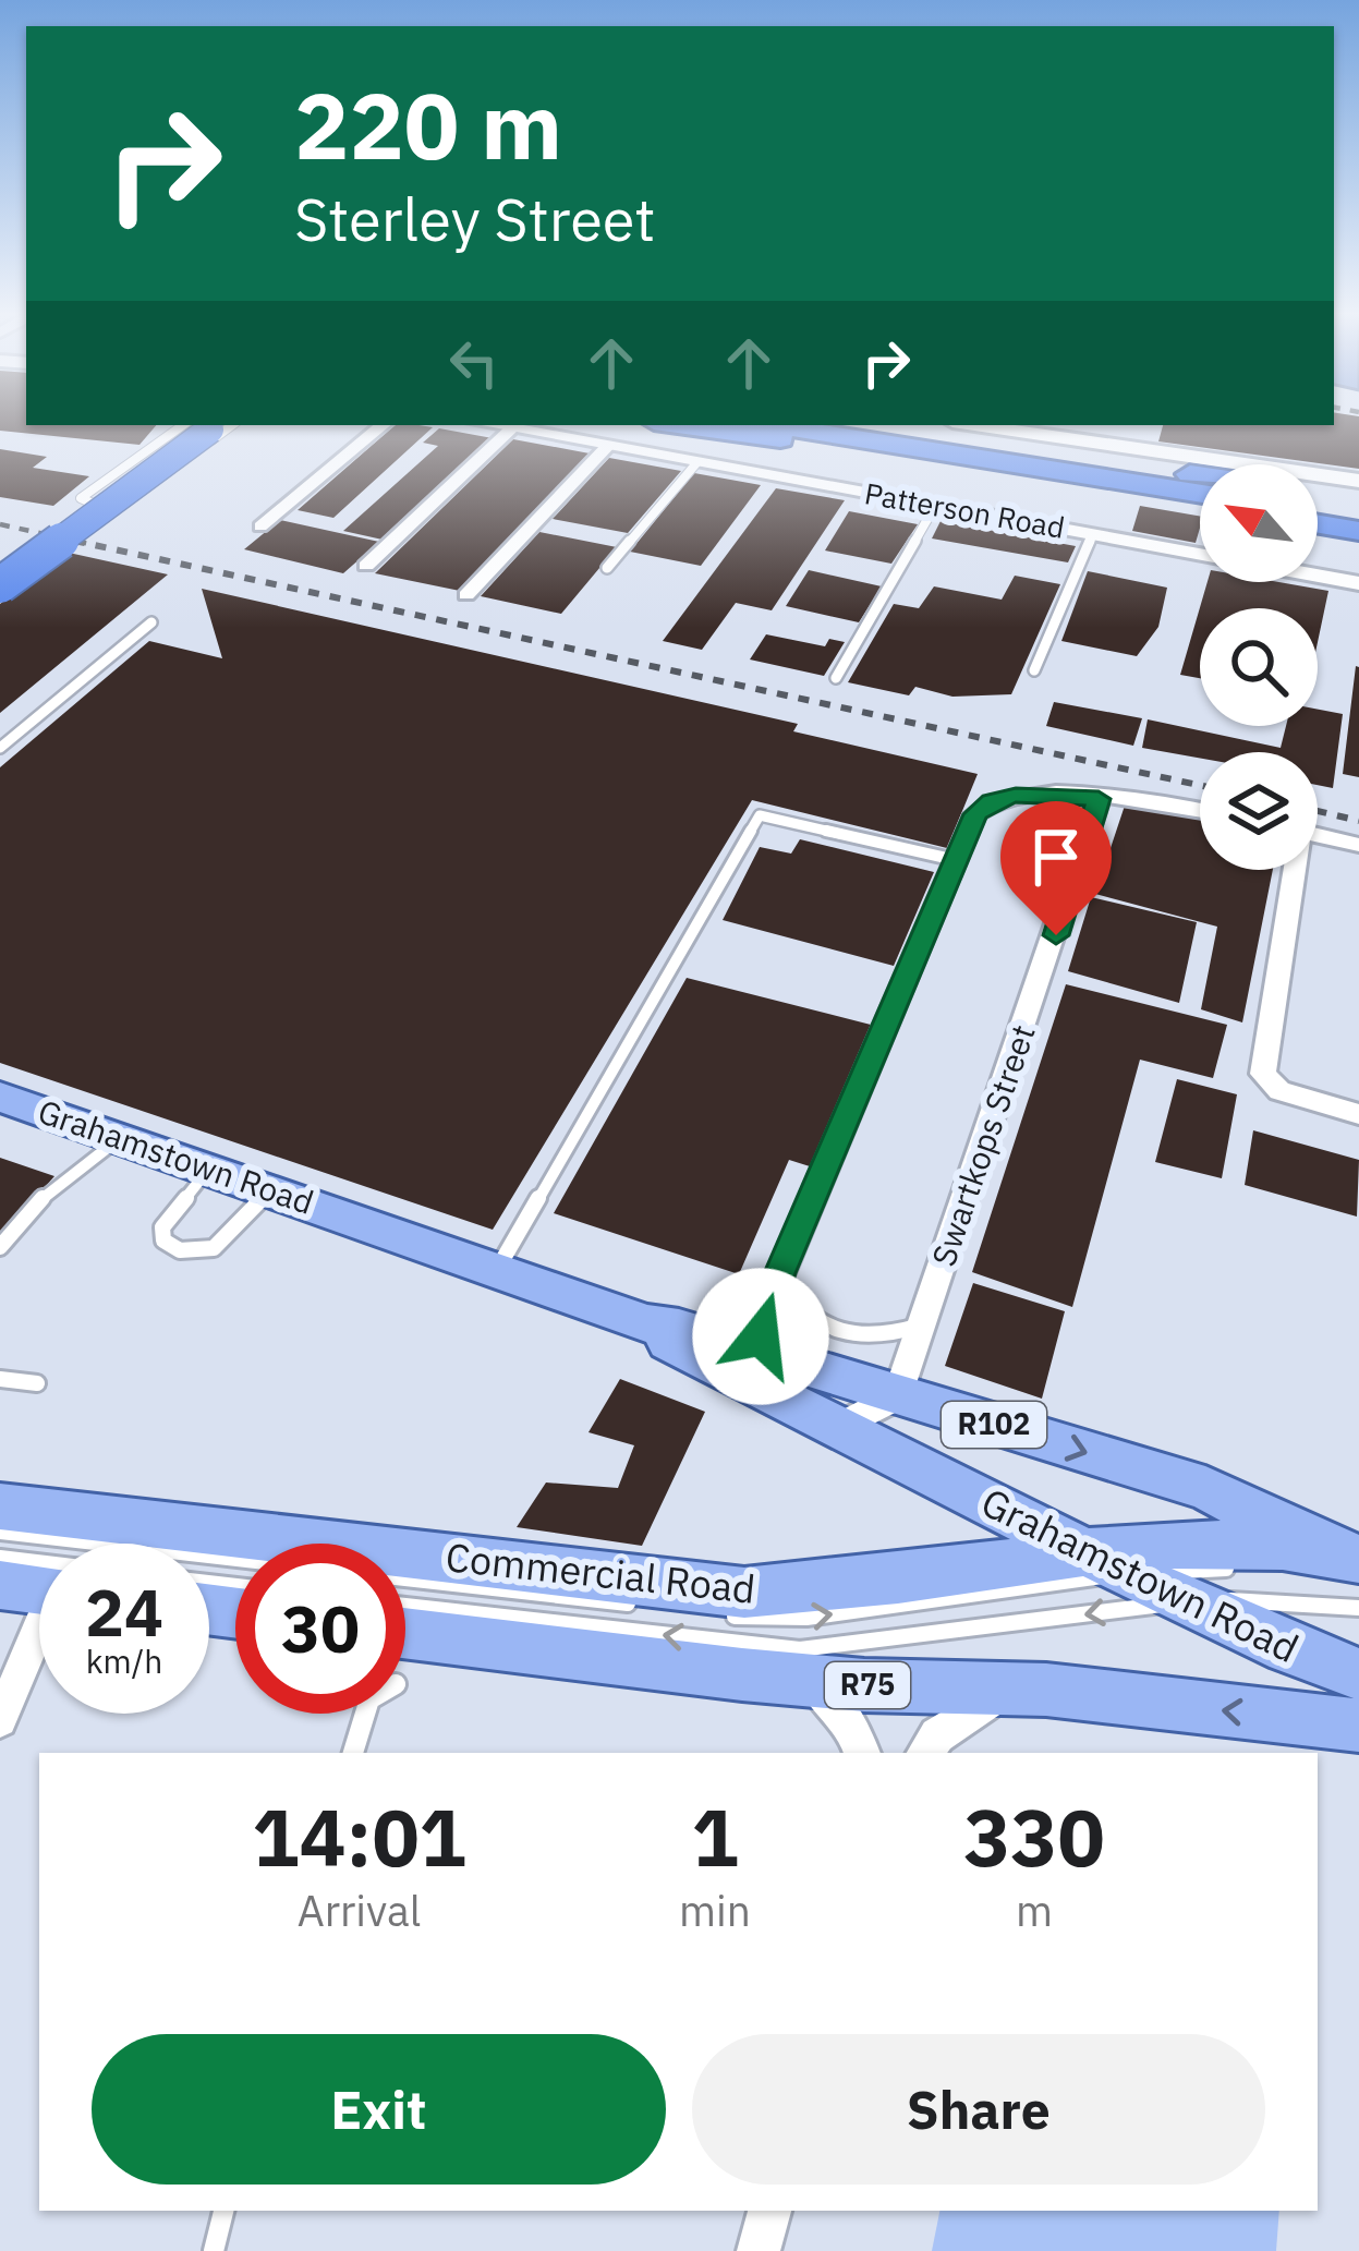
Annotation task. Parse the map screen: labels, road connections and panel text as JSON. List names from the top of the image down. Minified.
{"streets":{"main road":["Grahamstown Road","R102","Commercial Road","R75"],"street":["Patterson Road","Swartkops Street"]},"crossings":[["Swartkops Street","Grahamstown Road"],["Grahamstown Road","Commercial Road"]],"north":"top left","page":{"turn":["220 m","Sterley Street"],"speed":"24 km/h","limit":"30","eta":["14:01","Arrival","1","min","330","m"],"buttons":["Exit","Share"]}}
